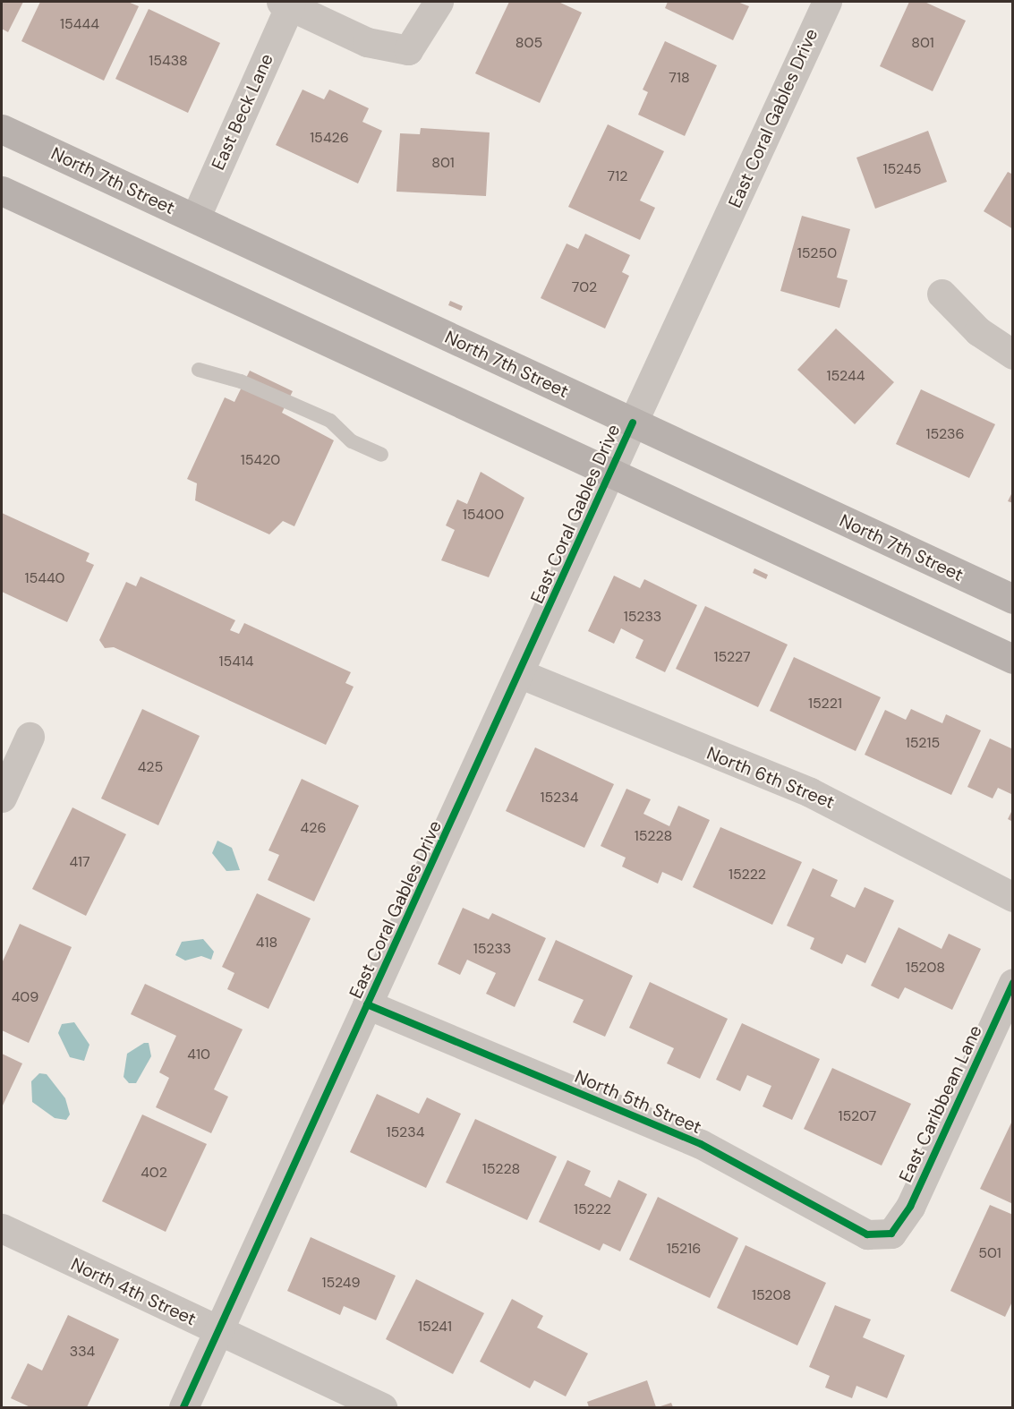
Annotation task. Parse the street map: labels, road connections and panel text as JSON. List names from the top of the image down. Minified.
{"streets":{"main road":["North 7th Street"],"street":["East Beck Lane","East Coral Gables Drive","North 6th Street","North 5th Street","East Caribbean Lane","North 4th Street"]},"crossings":[["East Beck Lane","North 7th Street"],["East Coral Gables Drive","North 7th Street"],["East Coral Gables Drive","North 6th Street"],["East Coral Gables Drive","North 5th Street"],["East Coral Gables Drive","North 4th Street"],["North 5th Street","East Caribbean Lane"]],"house_numbers":["15444","805","801","15438","718","15426","801","15245","712","15250","702","15244","15236","15420","15400","15440","15233","15227","15414","15221","15215","425","15234","426","15228","417","15222","418","15233","15208","409","410","15207","15234","15228","402","15222","15216","501","15249","15208","15241","334"]}
